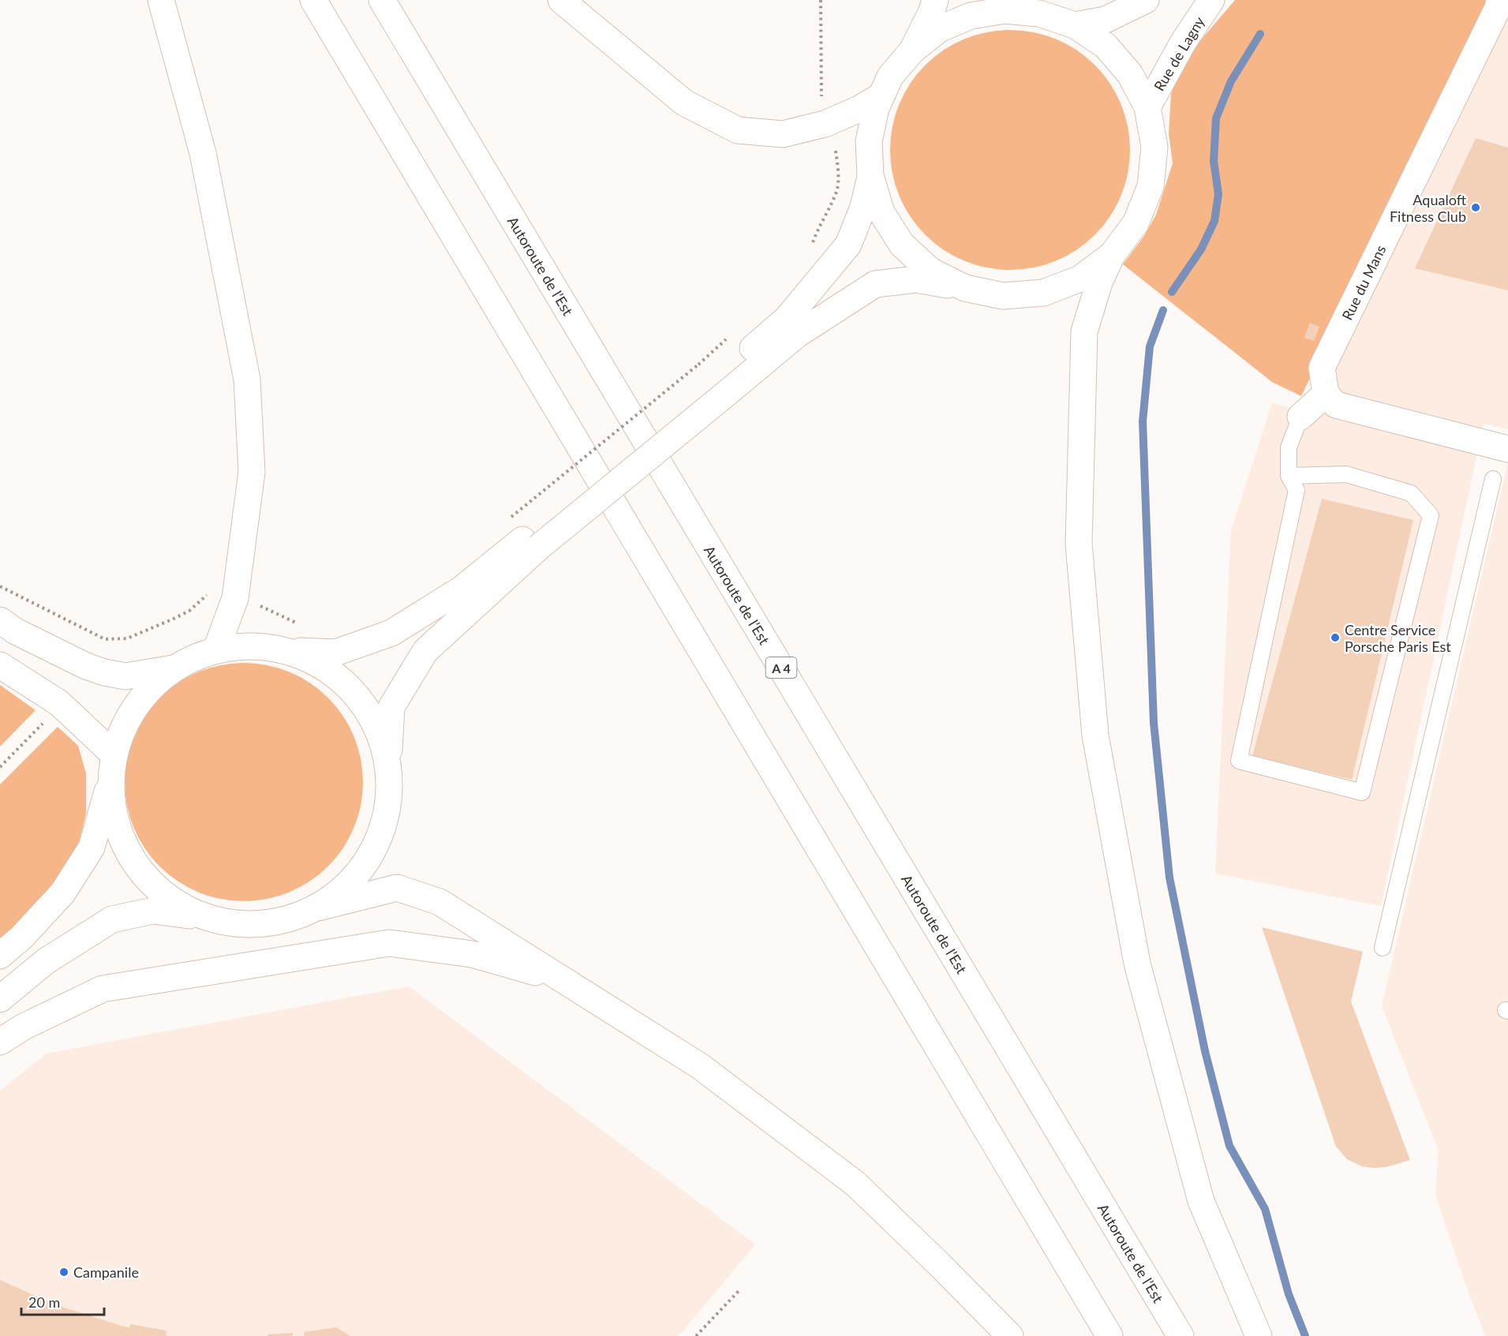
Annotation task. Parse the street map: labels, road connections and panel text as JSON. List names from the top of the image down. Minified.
{"streets":{"main road":["Rue de Lagny","Autoroute de l’Est","Rue du Mans","A 4"]},"places":["Aqualoft Fitness Club","Centre Service Porsche Paris Est","Campanile"],"scale_bar":"20 m"}
